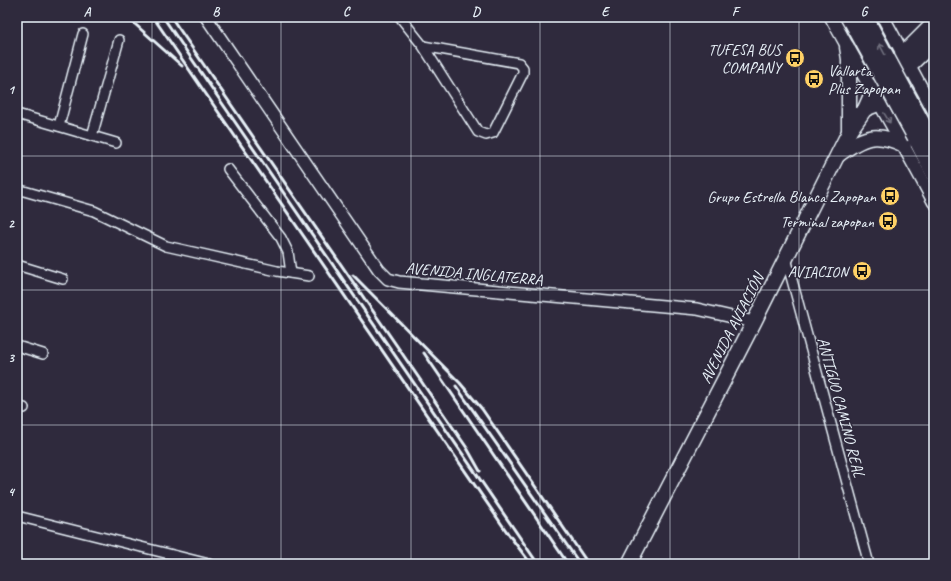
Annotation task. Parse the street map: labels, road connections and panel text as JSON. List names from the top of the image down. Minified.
{"streets":{"main road":["AVENIDA AVIACIÓN"],"street":["AVENIDA INGLATERRA","ANTIGUO CAMINO REAL"]},"crossings":[["AVENIDA INGLATERRA","AVENIDA AVIACIÓN"],["AVENIDA AVIACIÓN","ANTIGUO CAMINO REAL"]],"places":{"bus stop":["TUFESA BUS COMPANY","Vallarta Plus Zapopan","Grupo Estrella Blanca Zapopan","Terminal zapopan","AVIACION"]},"grid":{"columns":["A","B","C","D","E","F","G"],"rows":["1","2","3","4"]}}
